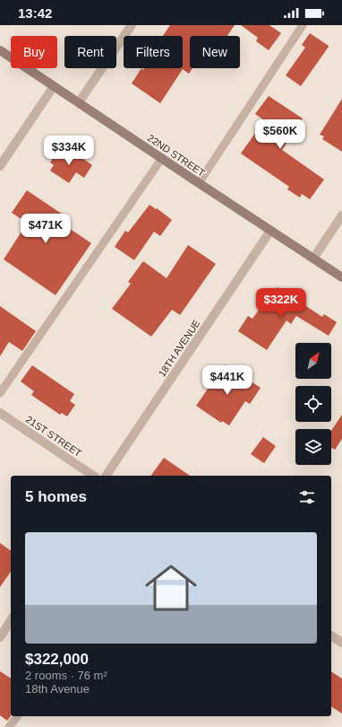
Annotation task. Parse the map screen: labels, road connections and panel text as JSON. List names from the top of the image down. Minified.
{"streets":{"street":["22ND STREET","18TH AVENUE","21ST STREET"]},"crossings":[["22ND STREET","18TH AVENUE"]],"north":"top right","page":{"status":"13:42","chip":["Buy","Rent","Filters","New"],"price":["$560K","$334K","$471K","$322K","$441K"],"heading":"5 homes","list":[{"name":"$322,000","note":"2 rooms · 76 m² · 18th Avenue"}]}}
